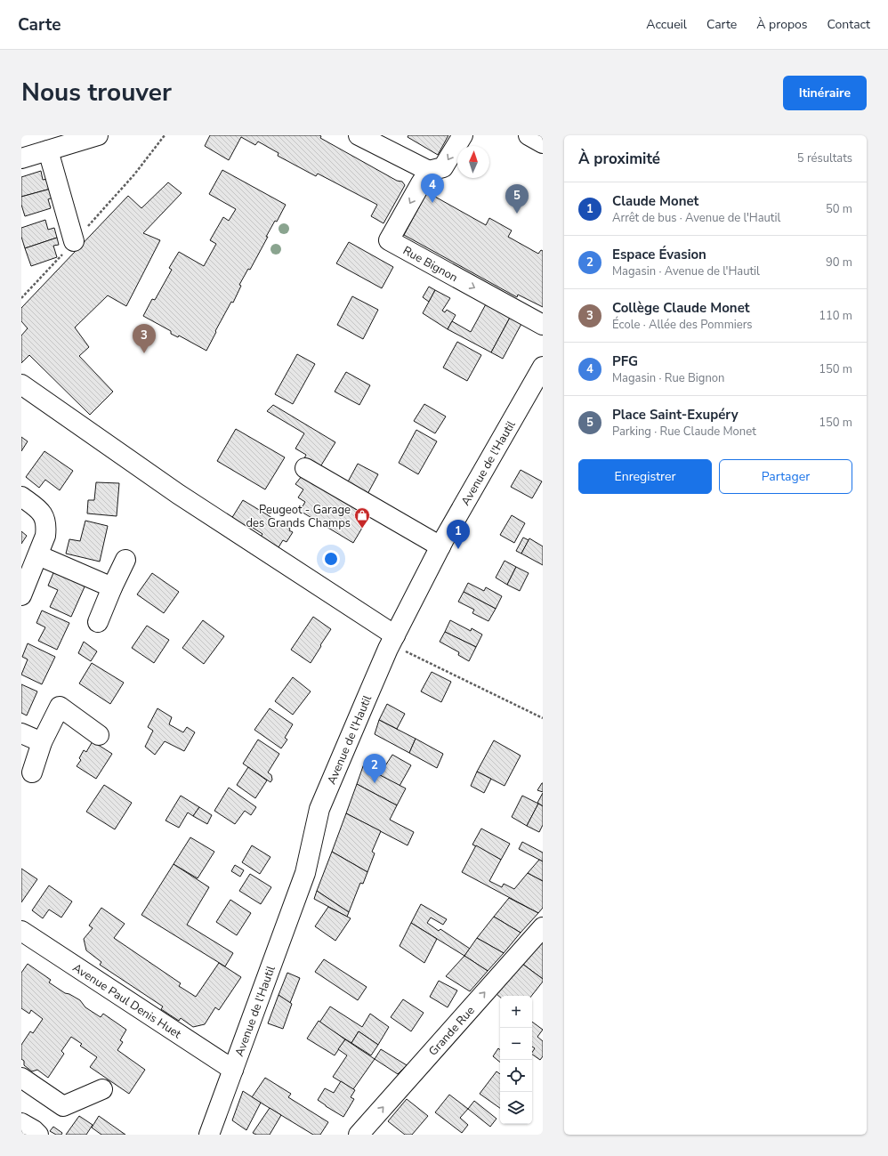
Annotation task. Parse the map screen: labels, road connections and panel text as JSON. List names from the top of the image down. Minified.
{"streets":{"street":["Rue Bignon","Avenue de l'Hautil","Avenue Paul Denis Huet","Grande Rue"]},"crossings":[["Avenue de l'Hautil","Avenue Paul Denis Huet"]],"one_way":["Grande Rue"],"places":{"shop":["Peugeot - Garage des Grands Champs"]},"north":"top","page":{"header":"Carte","nav":["Accueil","Carte","À propos","Contact"],"title":"Nous trouver","buttons":["Itinéraire",["Enregistrer","Partager"]],"heading":["À proximité","5 résultats"],"pins":["4","5","3","1","2"],"list":[{"mark":"1","name":"Claude Monet","note":"Arrêt de bus · Avenue de l'Hautil","value":"50 m"},{"mark":"2","name":"Espace Évasion","note":"Magasin · Avenue de l'Hautil","value":"90 m"},{"mark":"3","name":"Collège Claude Monet","note":"École · Allée des Pommiers","value":"110 m"},{"mark":"4","name":"PFG","note":"Magasin · Rue Bignon","value":"150 m"},{"mark":"5","name":"Place Saint-Exupéry","note":"Parking · Rue Claude Monet","value":"150 m"}],"map_buttons":["+","−"]}}
